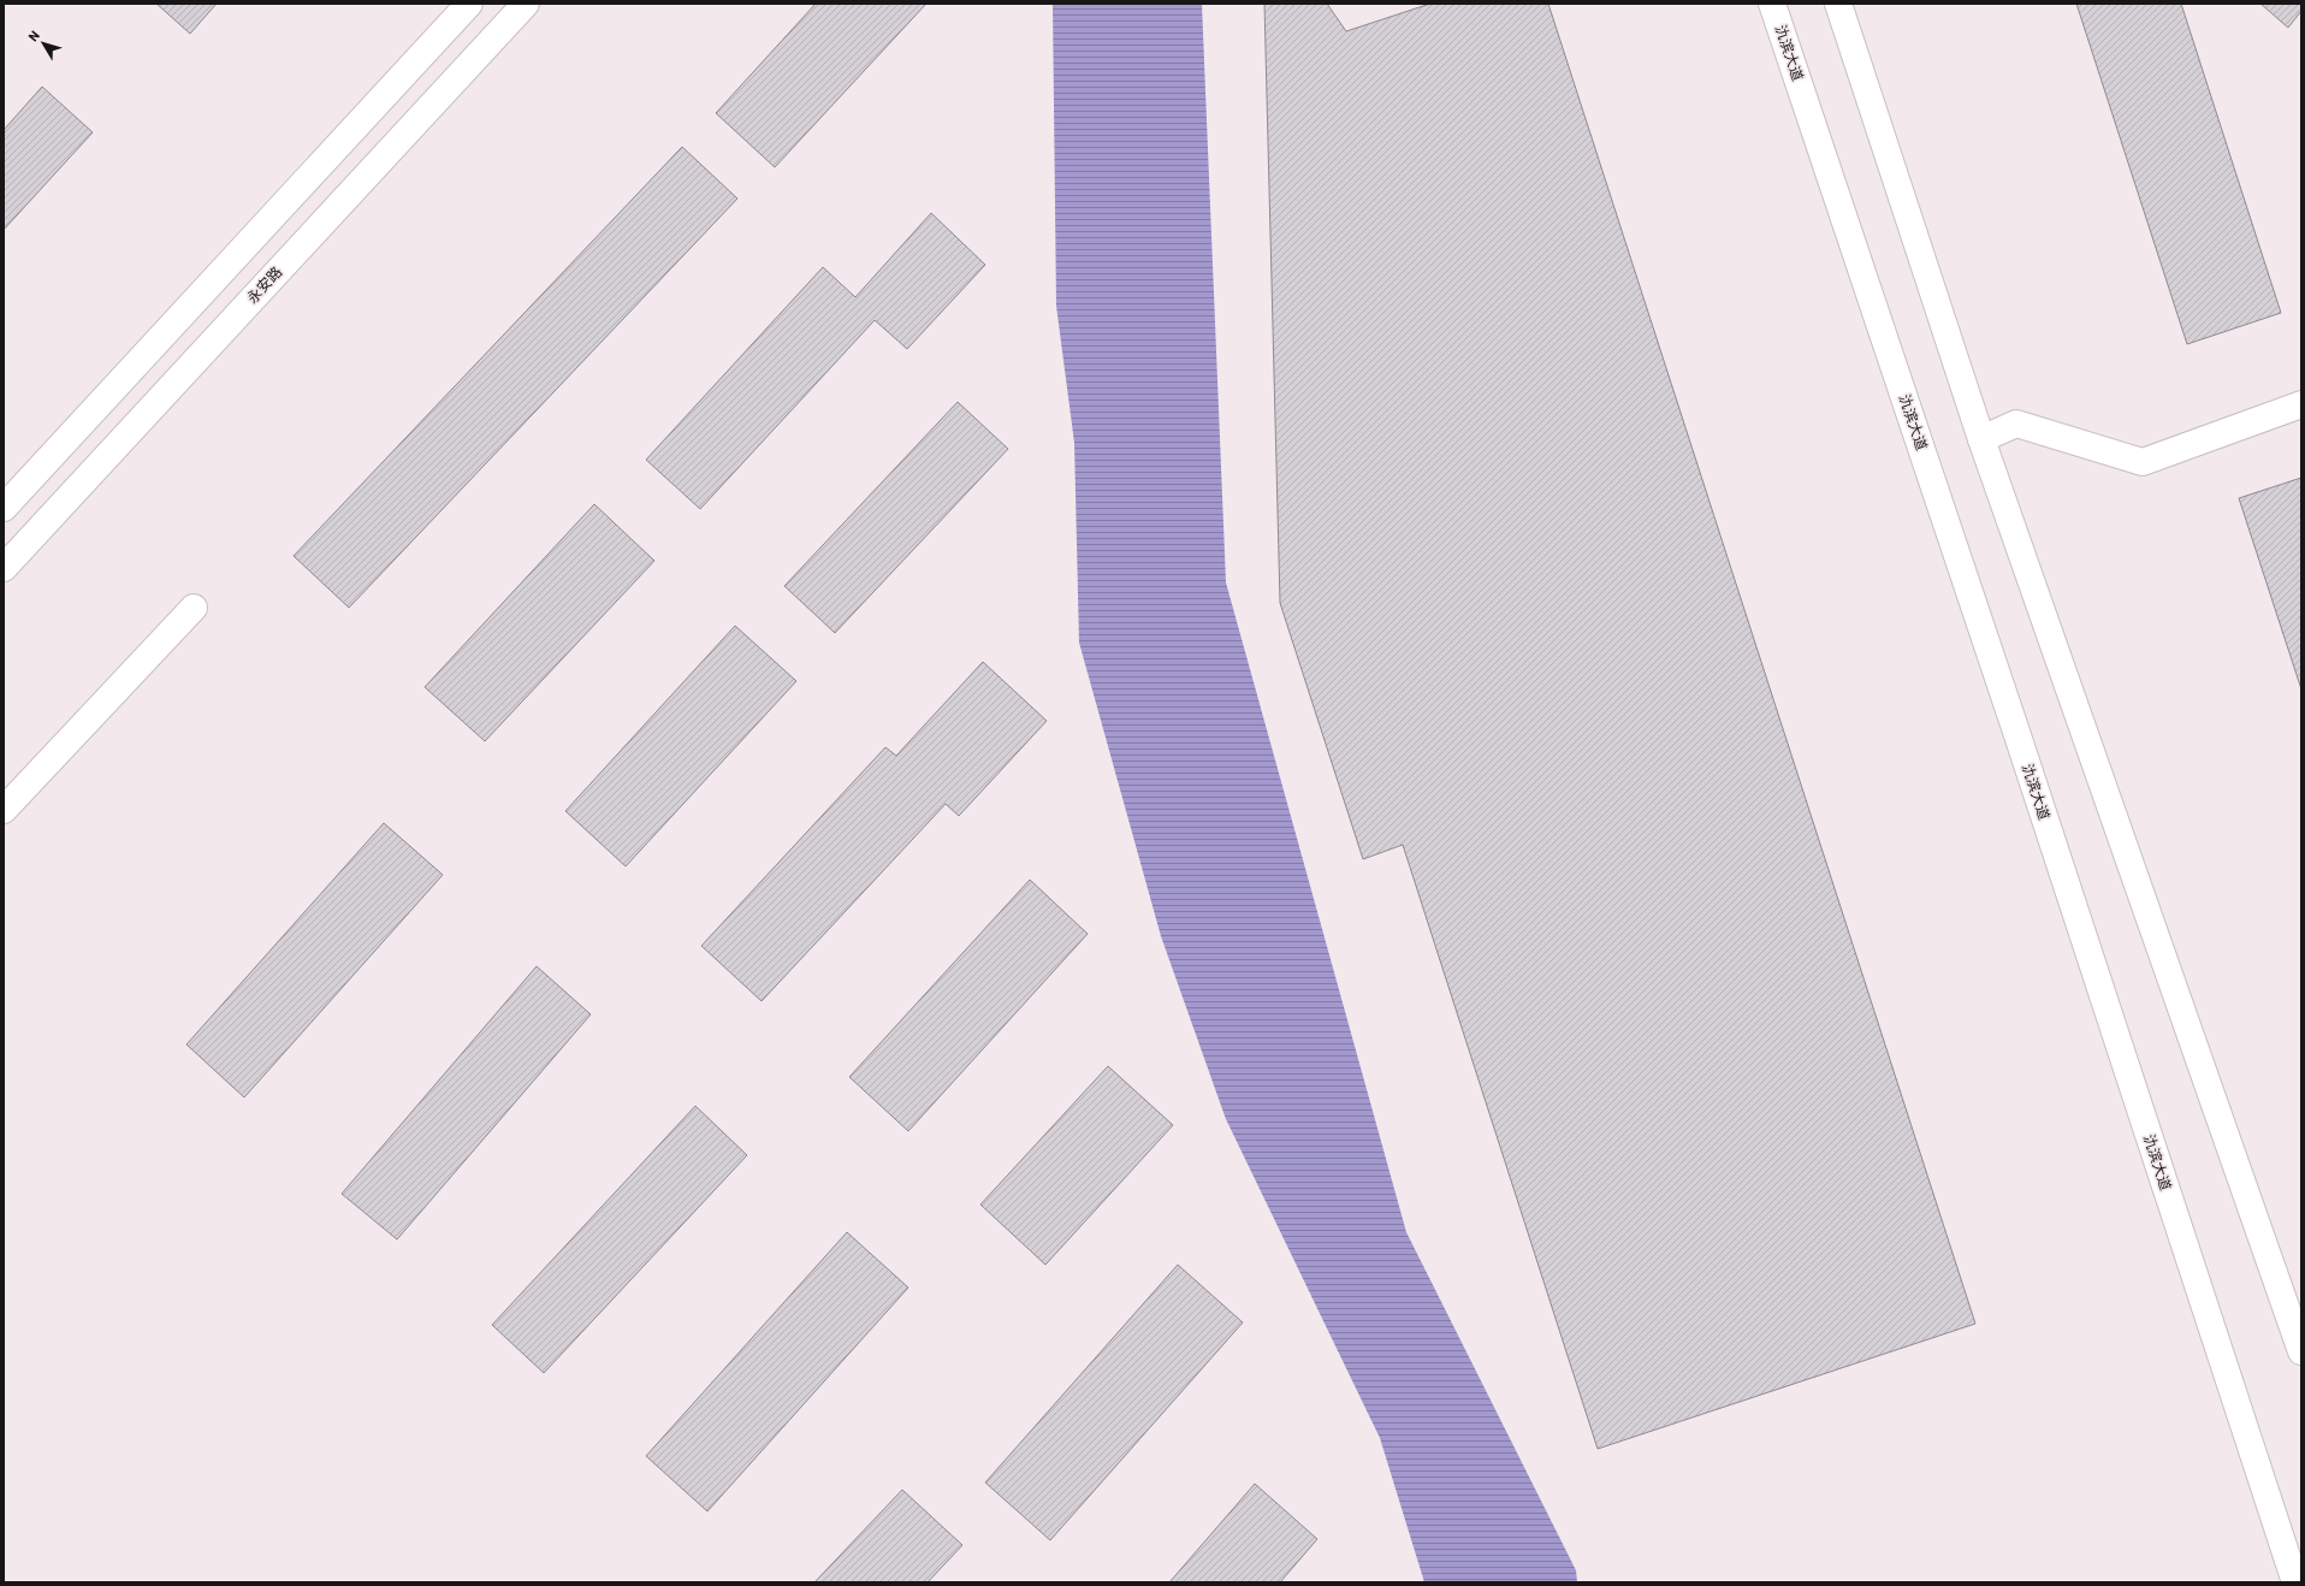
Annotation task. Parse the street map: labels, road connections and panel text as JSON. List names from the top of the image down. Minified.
{"streets":{"main road":["氿滨大道","永安路"]},"north":"top left"}
